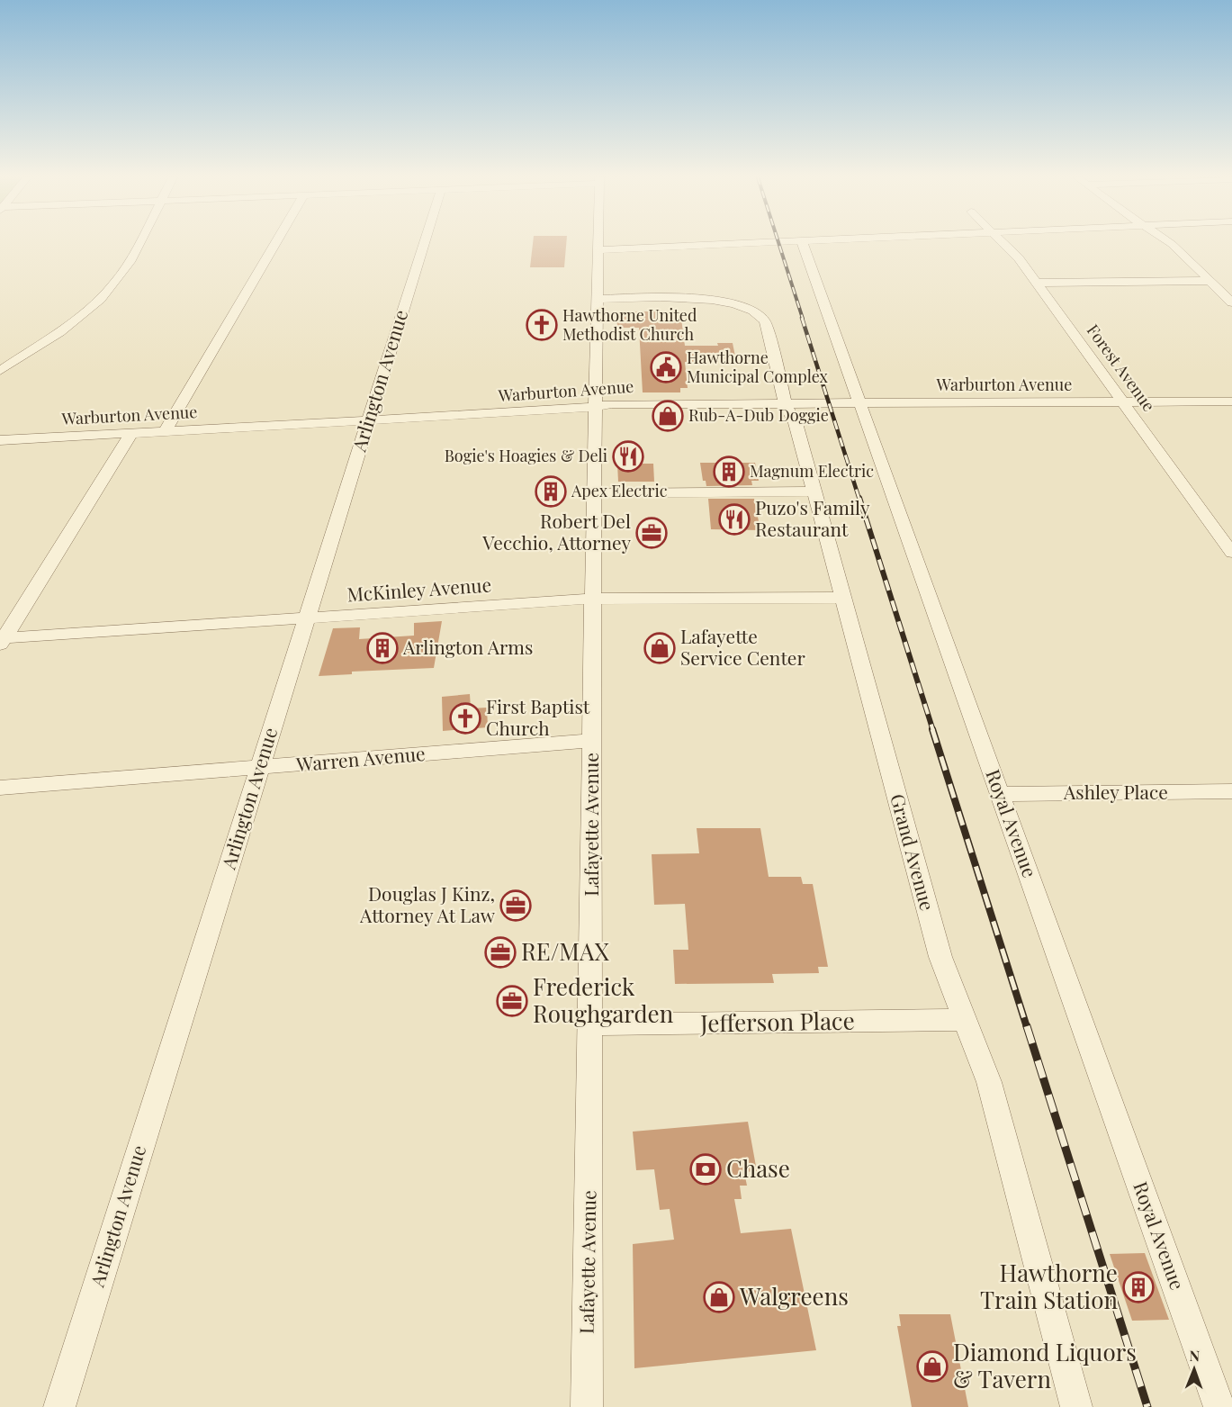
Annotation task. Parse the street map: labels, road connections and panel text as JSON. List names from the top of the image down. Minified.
{"streets":{"street":["Forest Avenue","Arlington Avenue","Warburton Avenue","McKinley Avenue","Warren Avenue","Ashley Place","Royal Avenue","Lafayette Avenue","Grand Avenue","Jefferson Place"]},"crossings":[["Forest Avenue","Warburton Avenue"],["Arlington Avenue","Warburton Avenue"],["Arlington Avenue","McKinley Avenue"],["Arlington Avenue","Warren Avenue"],["Warburton Avenue","Royal Avenue"],["Warburton Avenue","Lafayette Avenue"],["Warburton Avenue","Grand Avenue"],["McKinley Avenue","Lafayette Avenue"],["McKinley Avenue","Grand Avenue"],["Warren Avenue","Lafayette Avenue"],["Ashley Place","Royal Avenue"],["Lafayette Avenue","Grand Avenue"],["Lafayette Avenue","Jefferson Place"],["Grand Avenue","Jefferson Place"]],"places":{"church":["Hawthorne United Methodist Church","First Baptist Church"],"public building":["Hawthorne Municipal Complex"],"shop":["Rub-A-Dub Doggie","Lafayette Service Center","Walgreens","Diamond Liquors & Tavern"],"restaurant":["Bogie's Hoagies & Deli","Puzo's Family Restaurant"],"building":["Magnum Electric","Apex Electric","Arlington Arms","Hawthorne Train Station"],"office":["Robert Del Vecchio, Attorney","Douglas J Kinz, Attorney At Law","RE/MAX","Frederick Roughgarden"],"bank":["Chase"]},"north":"top"}
